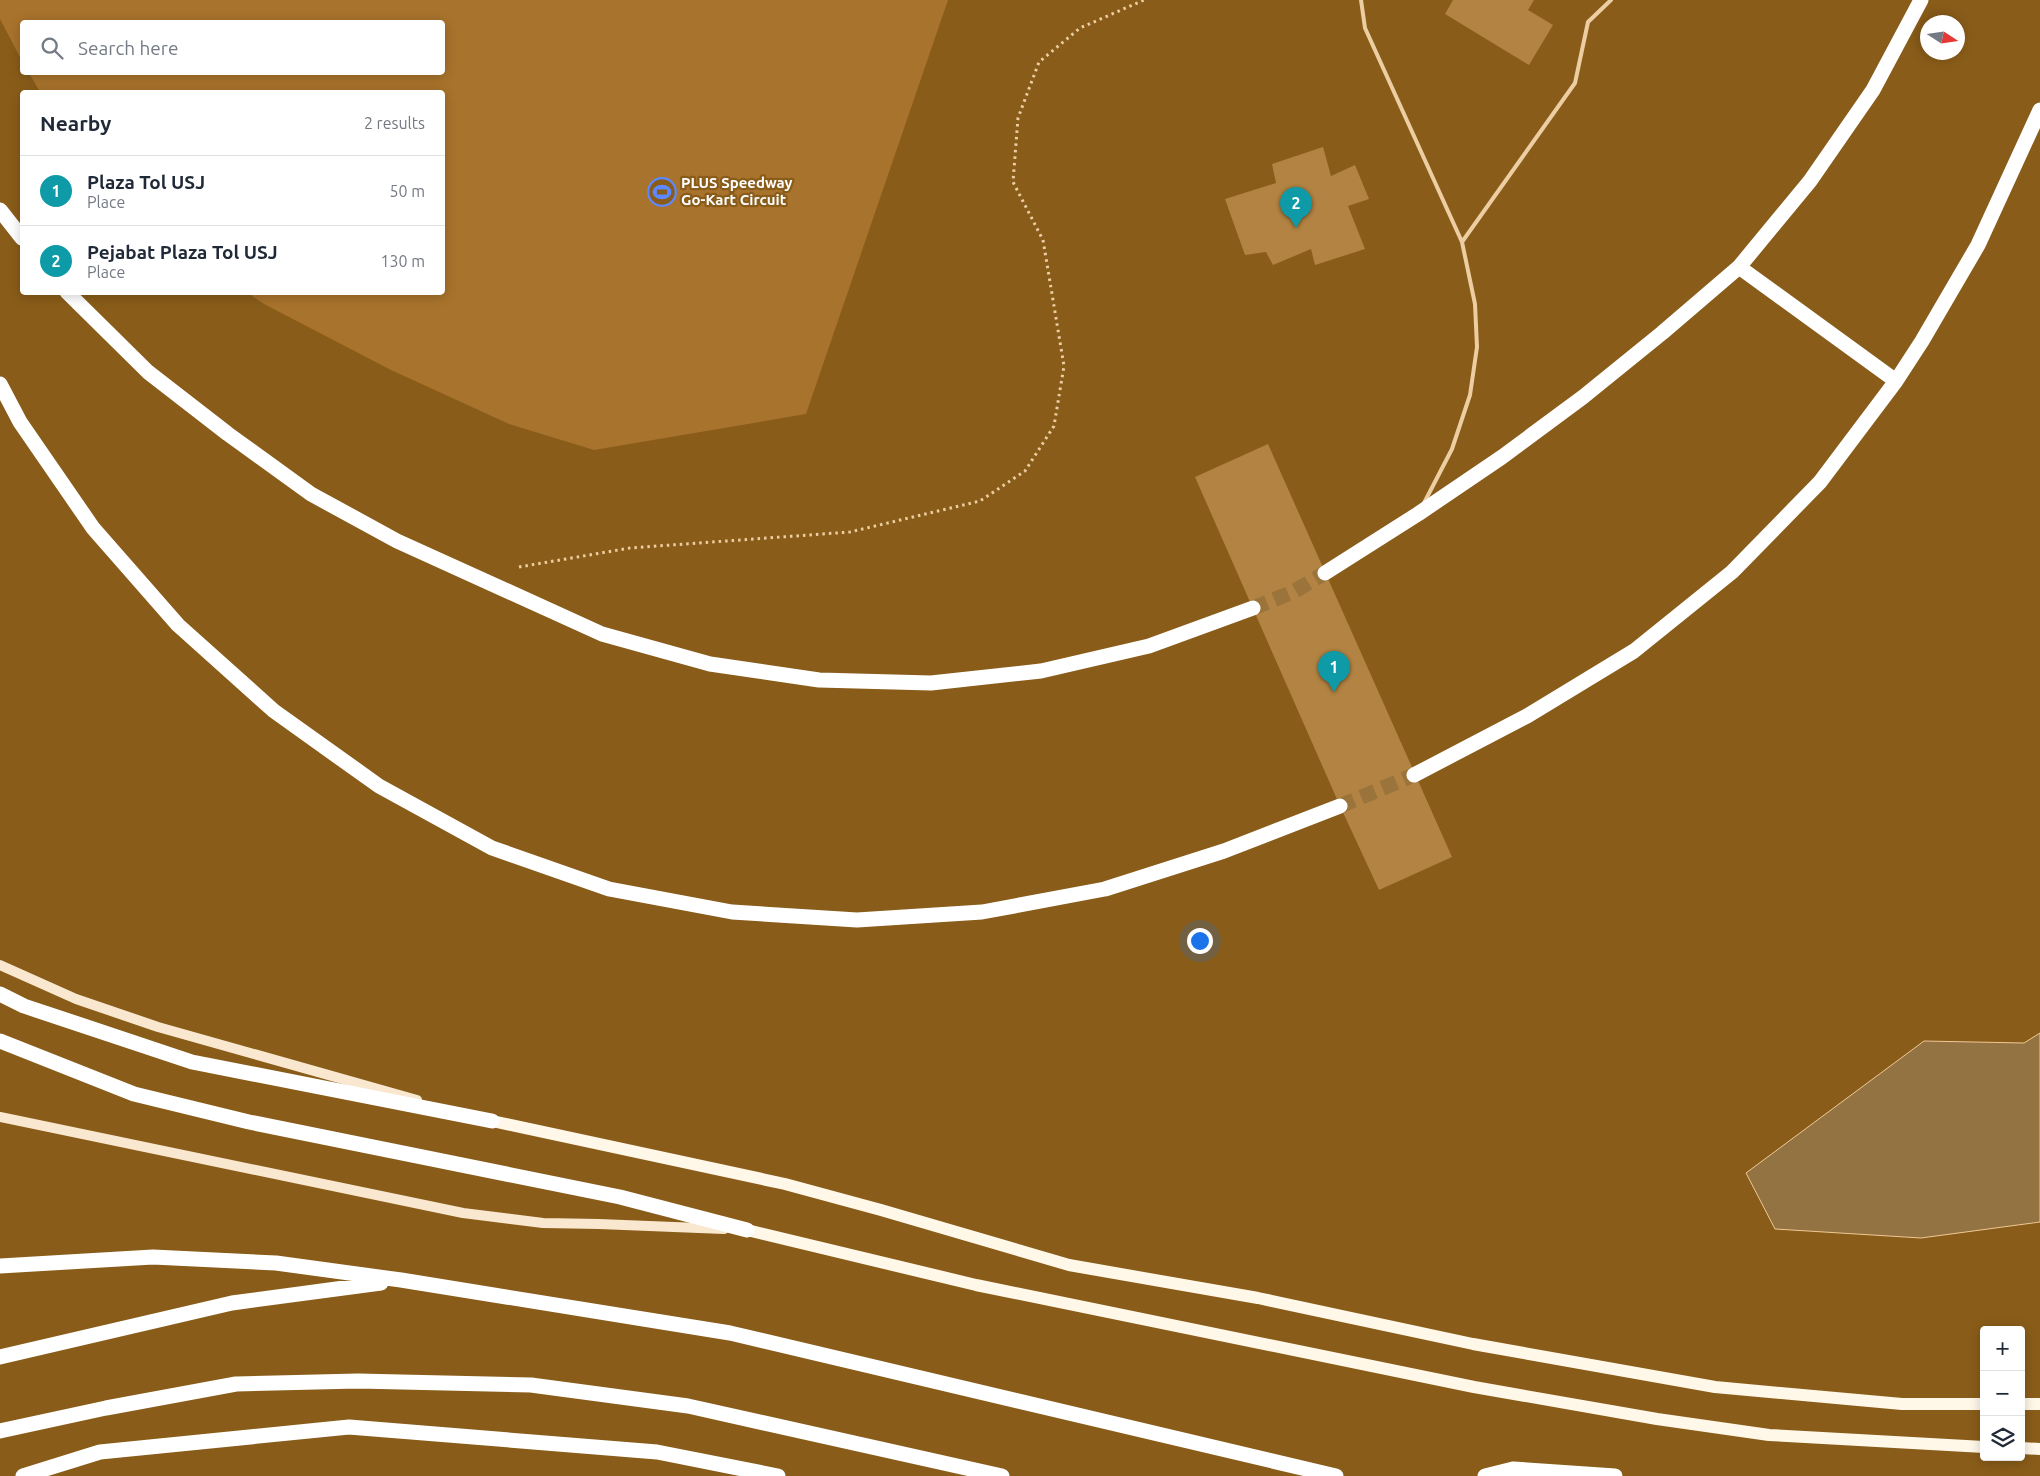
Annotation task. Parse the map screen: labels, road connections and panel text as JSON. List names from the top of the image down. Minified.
{"places":{"sports":["PLUS Speedway Go-Kart Circuit"]},"north":"right","page":{"search":"Search here","heading":["Nearby","2 results"],"list":[{"mark":"1","name":"Plaza Tol USJ","note":"Place","value":"50 m"},{"mark":"2","name":"Pejabat Plaza Tol USJ","note":"Place","value":"130 m"}],"pins":["2","1"],"map_buttons":["+","−"]}}
